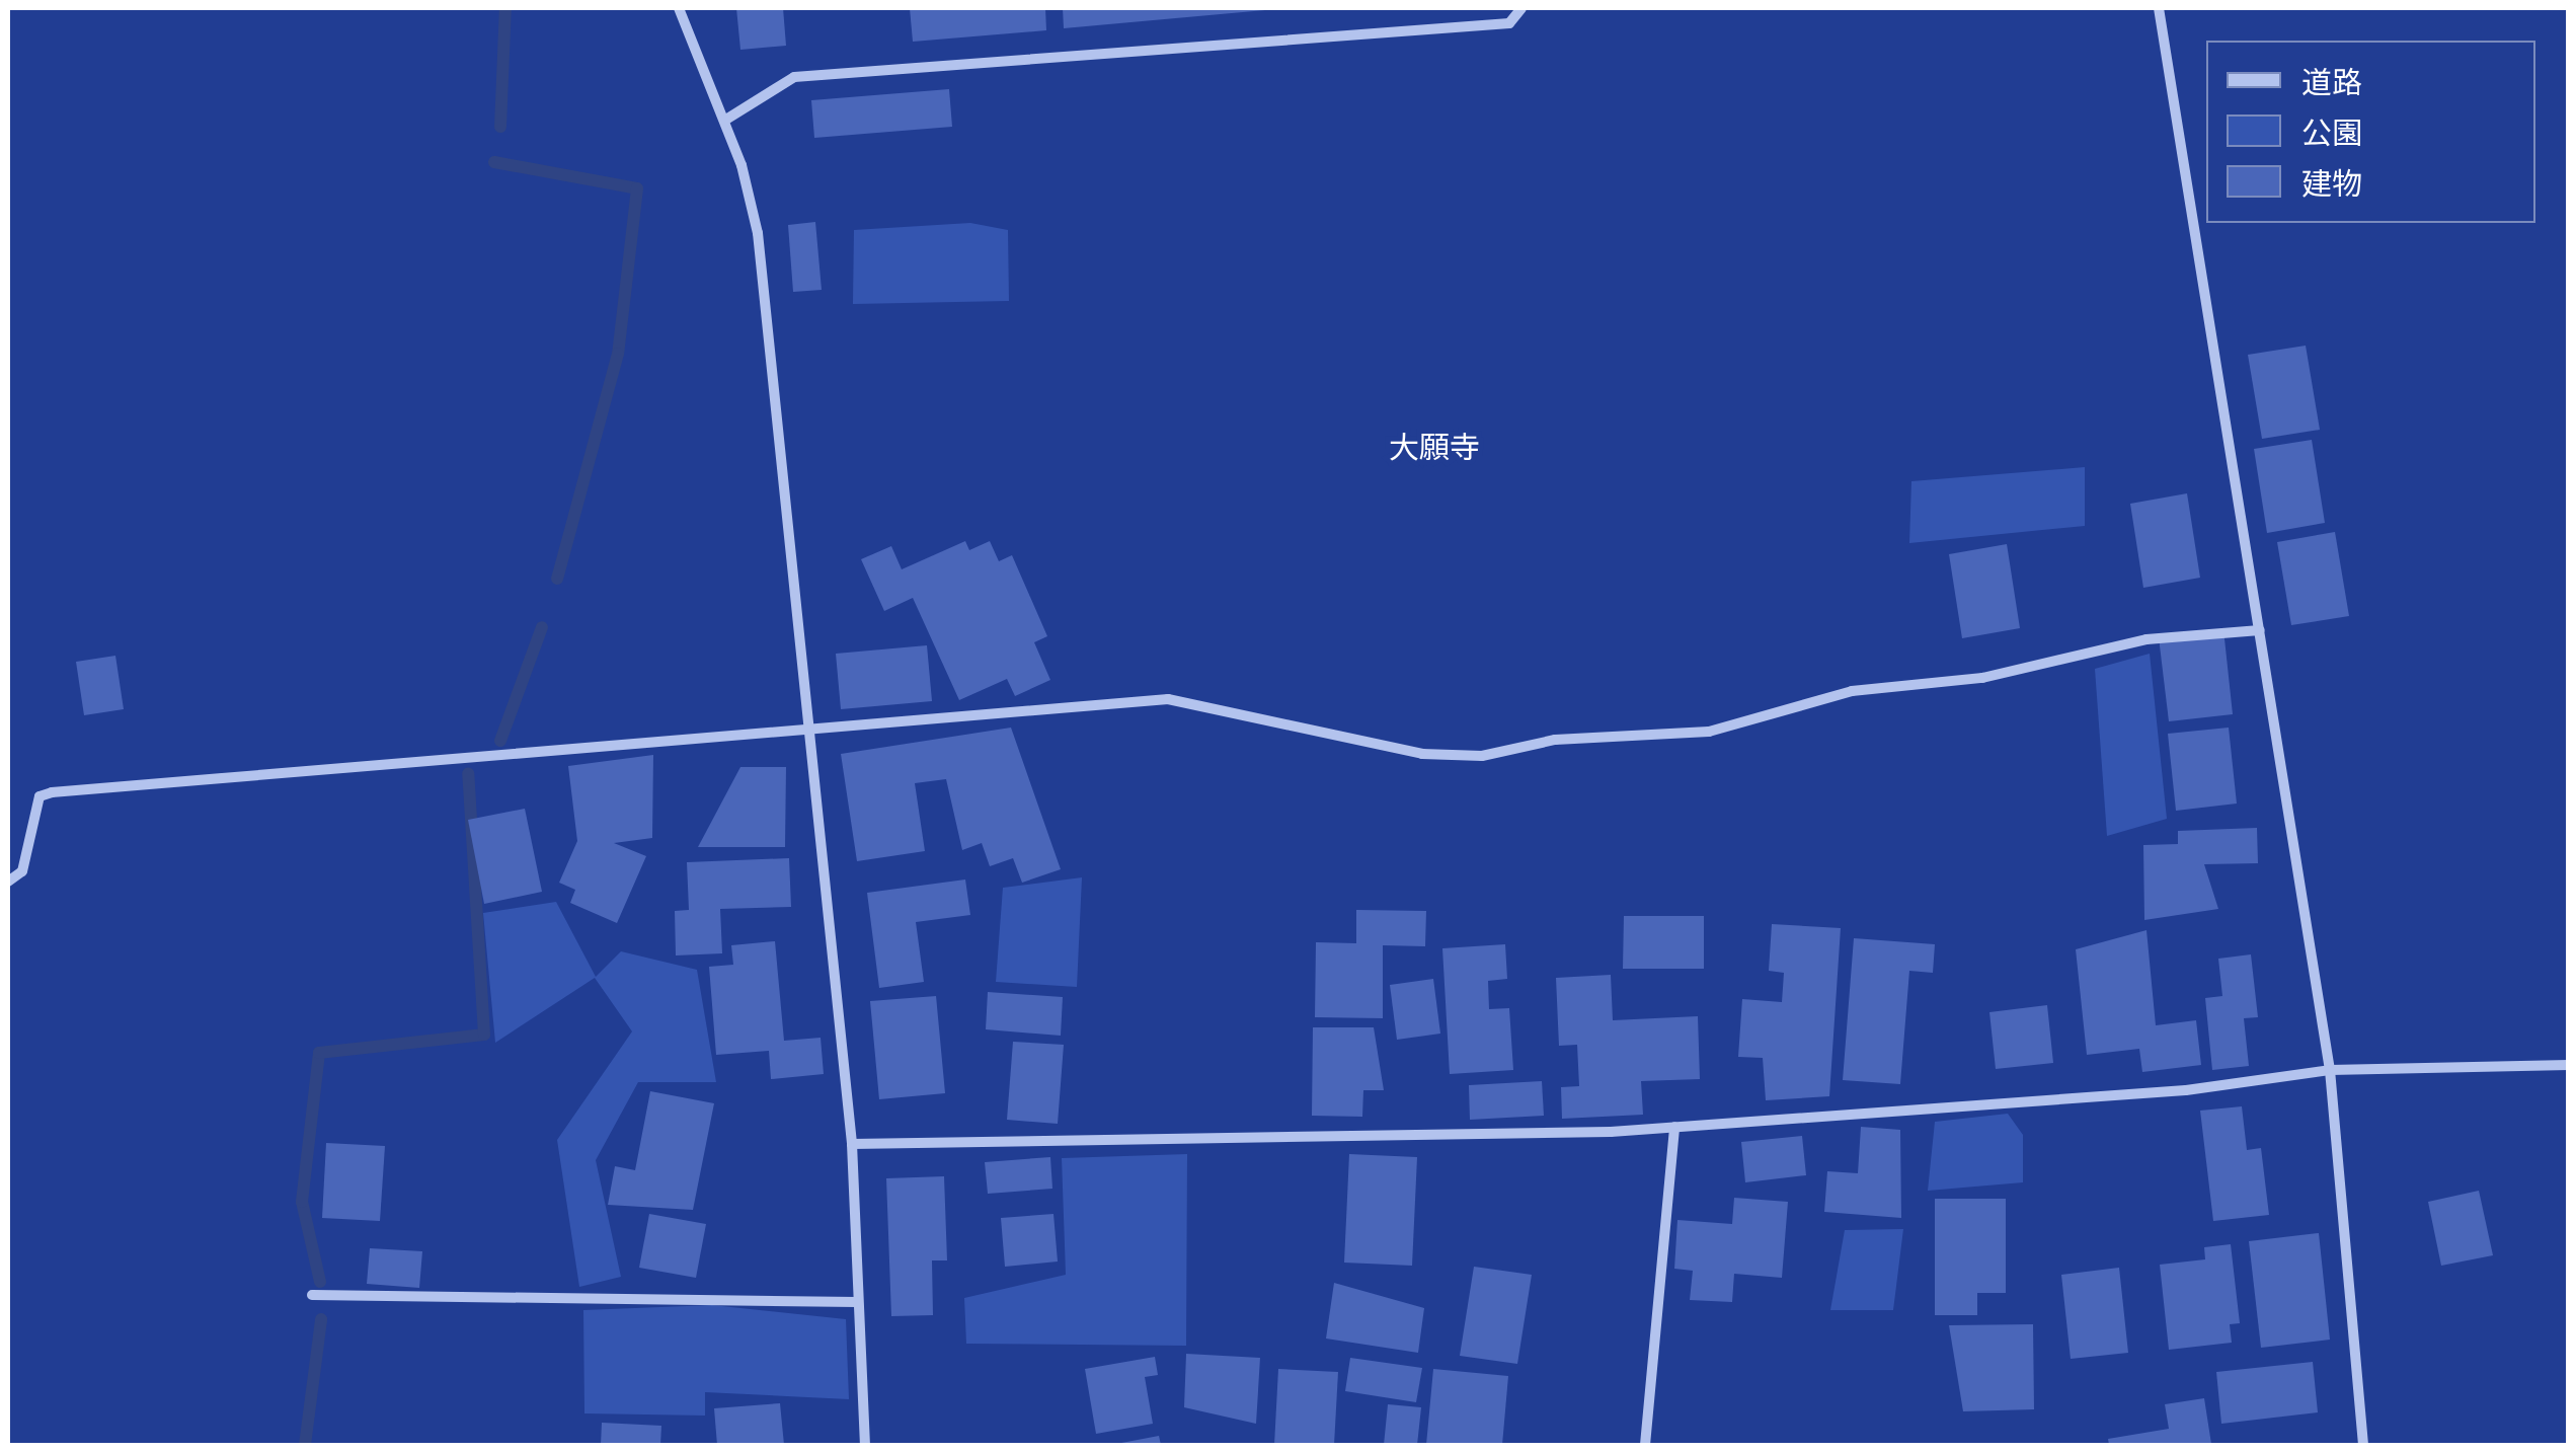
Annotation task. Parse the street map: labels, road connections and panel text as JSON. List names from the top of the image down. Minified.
{"districts":["大願寺"],"legend":["道路","公園","建物"]}
